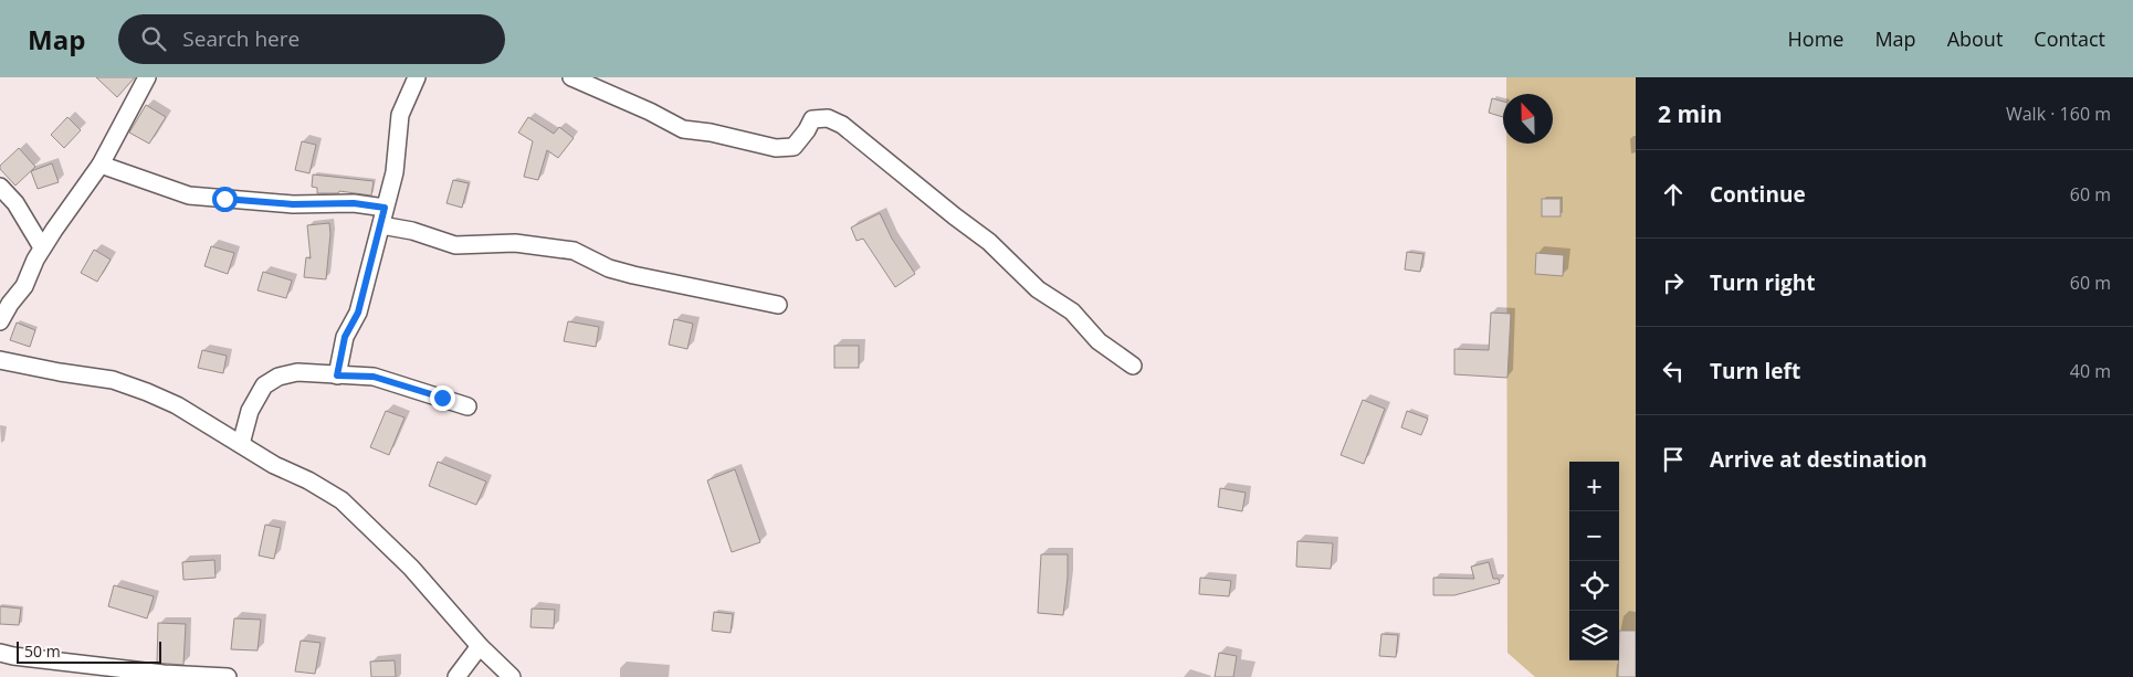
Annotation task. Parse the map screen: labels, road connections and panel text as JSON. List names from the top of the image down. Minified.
{"scale_bar":"50 m","north":"top","page":{"header":"Map","search":"Search here","nav":["Home","Map","About","Contact"],"heading":["2 min","Walk · 160 m"],"list":[["Continue","60 m"],["Turn right","60 m"],["Turn left","40 m"],"Arrive at destination"],"map_buttons":["+","−"],"scale":"50 m"}}
